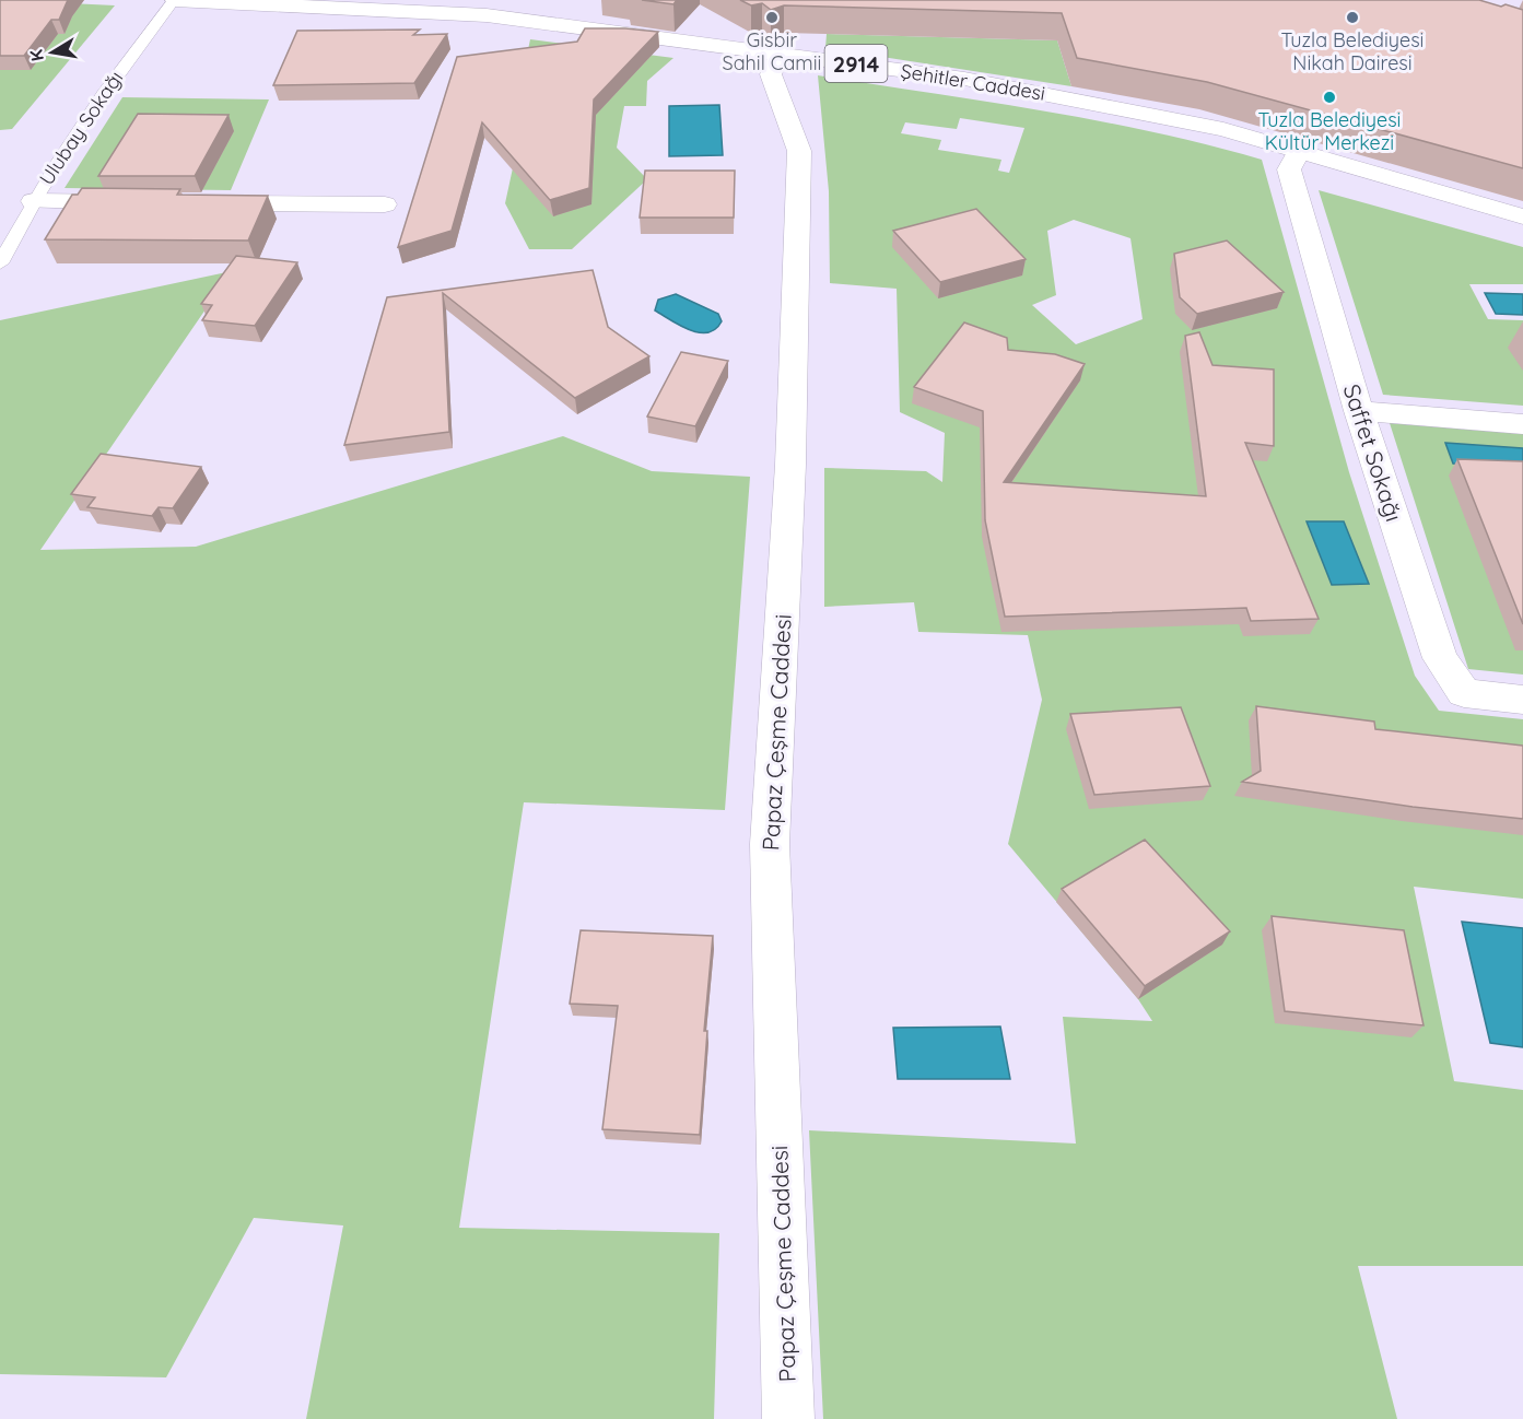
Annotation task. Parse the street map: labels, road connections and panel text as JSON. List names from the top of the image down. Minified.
{"streets":{"street":["2914","Şehitler Caddesi","Saffet Sokağı","Papaz Çeşme Caddesi"],"lane":["Ulubay Sokağı"]},"crossings":[["Şehitler Caddesi","Ulubay Sokağı"],["Şehitler Caddesi","Saffet Sokağı"],["Şehitler Caddesi","Papaz Çeşme Caddesi"]],"places":["Gisbir Sahil Camii","Tuzla Belediyesi Nikah Dairesi","Tuzla Belediyesi Kültür Merkezi"],"north":"left"}
